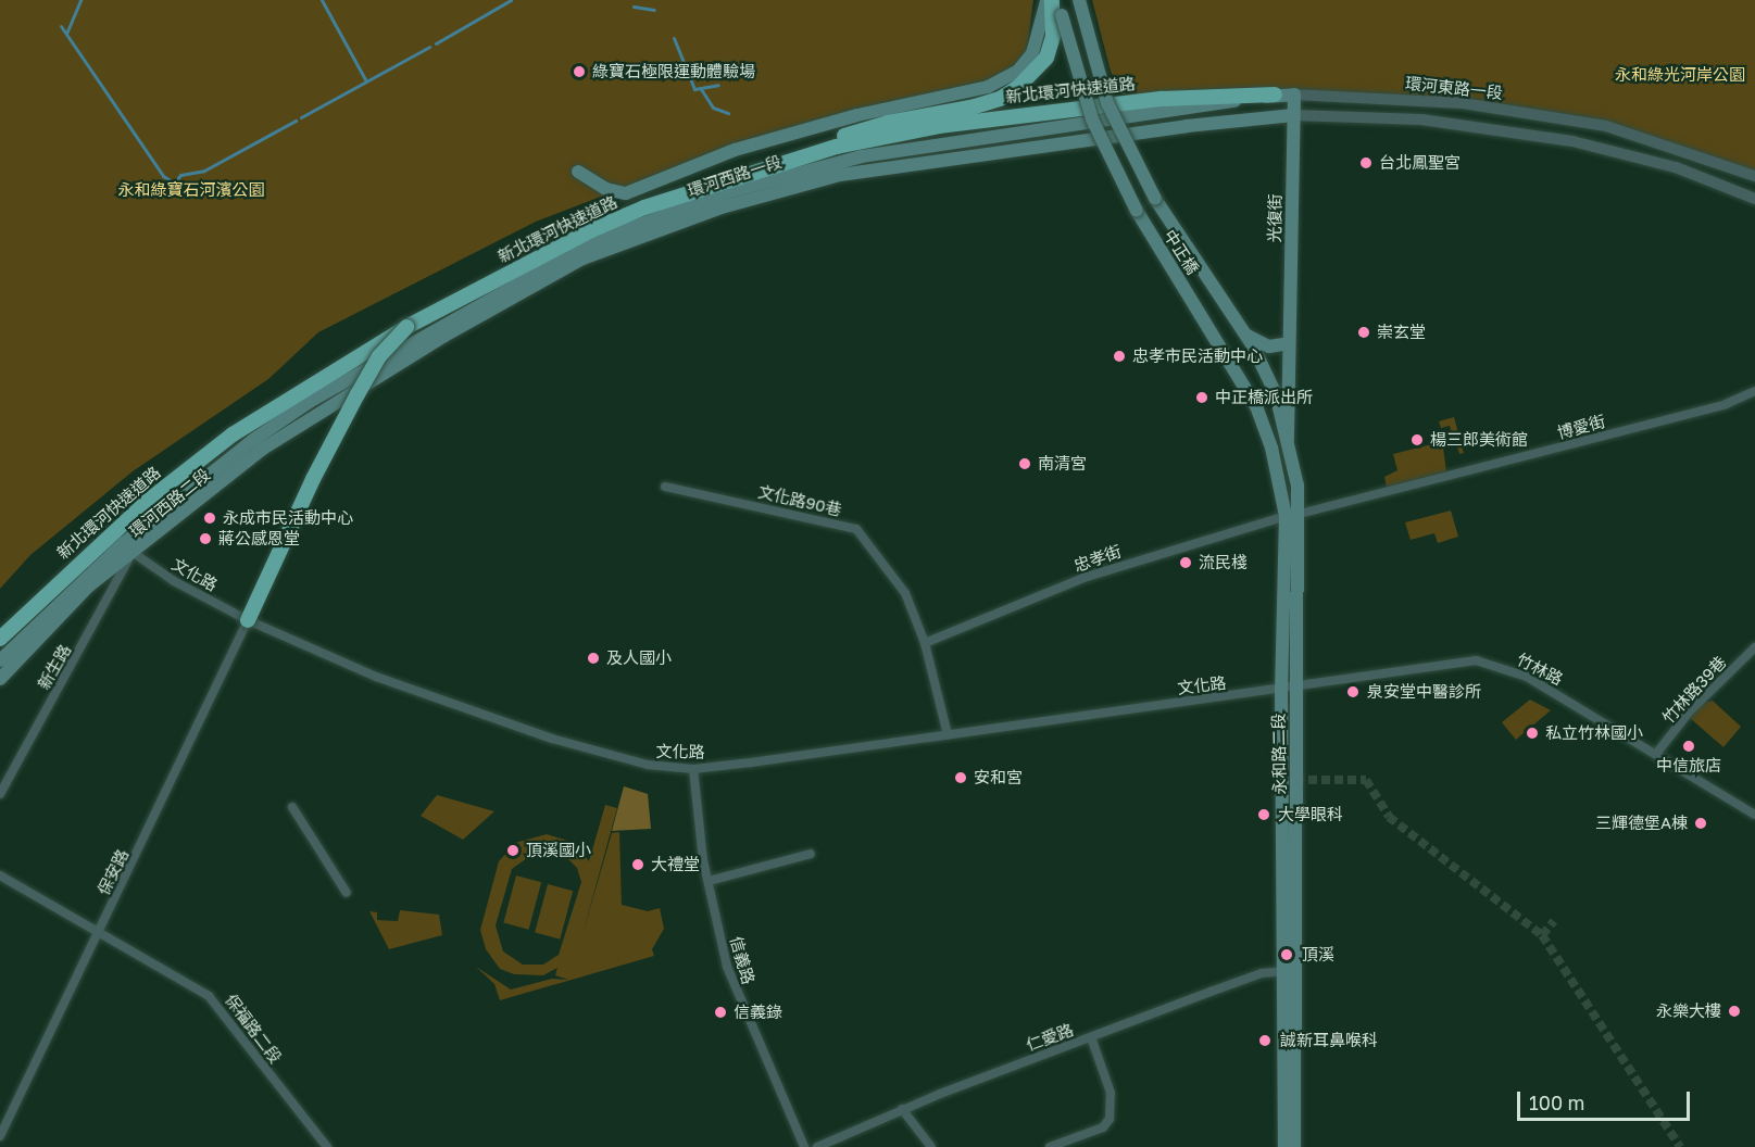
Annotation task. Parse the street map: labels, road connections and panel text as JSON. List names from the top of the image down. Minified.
{"streets":{"highway":["新北環河快速道路"],"main road":["環河東路一段","環河西路一段","光復街","中正橋","環河西路二段","永和路二段"],"street":["博愛街","文化路90巷","忠孝街","文化路","新生路","竹林路","竹林路39巷","保安路","信義路","保福路二段","仁愛路"]},"crossings":[["環河東路一段","新北環河快速道路"],["環河東路一段","環河西路一段"],["環河東路一段","光復街"],["環河西路一段","光復街"],["環河西路一段","環河西路二段"],["光復街","中正橋"],["光復街","永和路二段"],["中正橋","博愛街"],["中正橋","忠孝街"],["中正橋","永和路二段"],["博愛街","忠孝街"],["博愛街","永和路二段"],["文化路90巷","忠孝街"],["文化路90巷","文化路"],["環河西路二段","文化路"],["環河西路二段","新生路"],["忠孝街","永和路二段"],["文化路","新生路"],["文化路","竹林路"],["文化路","永和路二段"],["文化路","保安路"],["文化路","信義路"],["竹林路","竹林路39巷"],["竹林路","永和路二段"],["永和路二段","仁愛路"],["保安路","保福路二段"]],"parks":["永和綠光河岸公園","永和綠寶石河濱公園"],"places":["綠寶石極限運動體驗場","台北鳳聖宮","崇玄堂","忠孝市民活動中心","中正橋派出所","楊三郎美術館","南清宮","永成市民活動中心","蔣公感恩堂","流民棧","及人國小","泉安堂中醫診所","私立竹林國小","中信旅店","安和宮","大學眼科","三輝德堡A棟","頂溪國小","大禮堂","頂溪","永樂大樓","信義錄","誠新耳鼻喉科"],"scale_bar":"100 m"}
